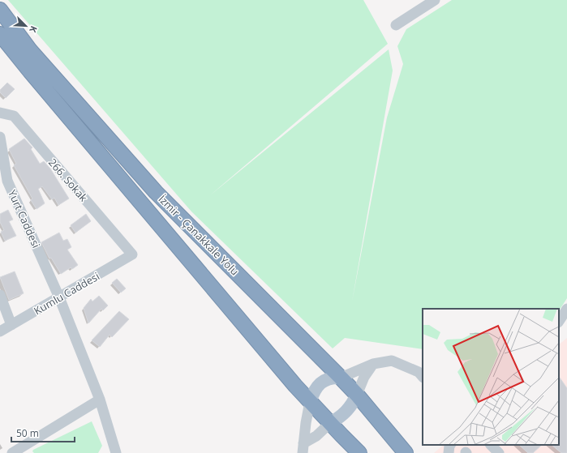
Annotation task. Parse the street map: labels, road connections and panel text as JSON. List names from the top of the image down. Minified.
{"streets":{"highway":["İzmir - Çanakkale Yolu"],"street":["266. Sokak","Yurt Caddesi","Kumlu Caddesi"]},"crossings":[["266. Sokak","Kumlu Caddesi"],["Yurt Caddesi","Kumlu Caddesi"]],"scale_bar":"50 m","north":"bottom right"}
